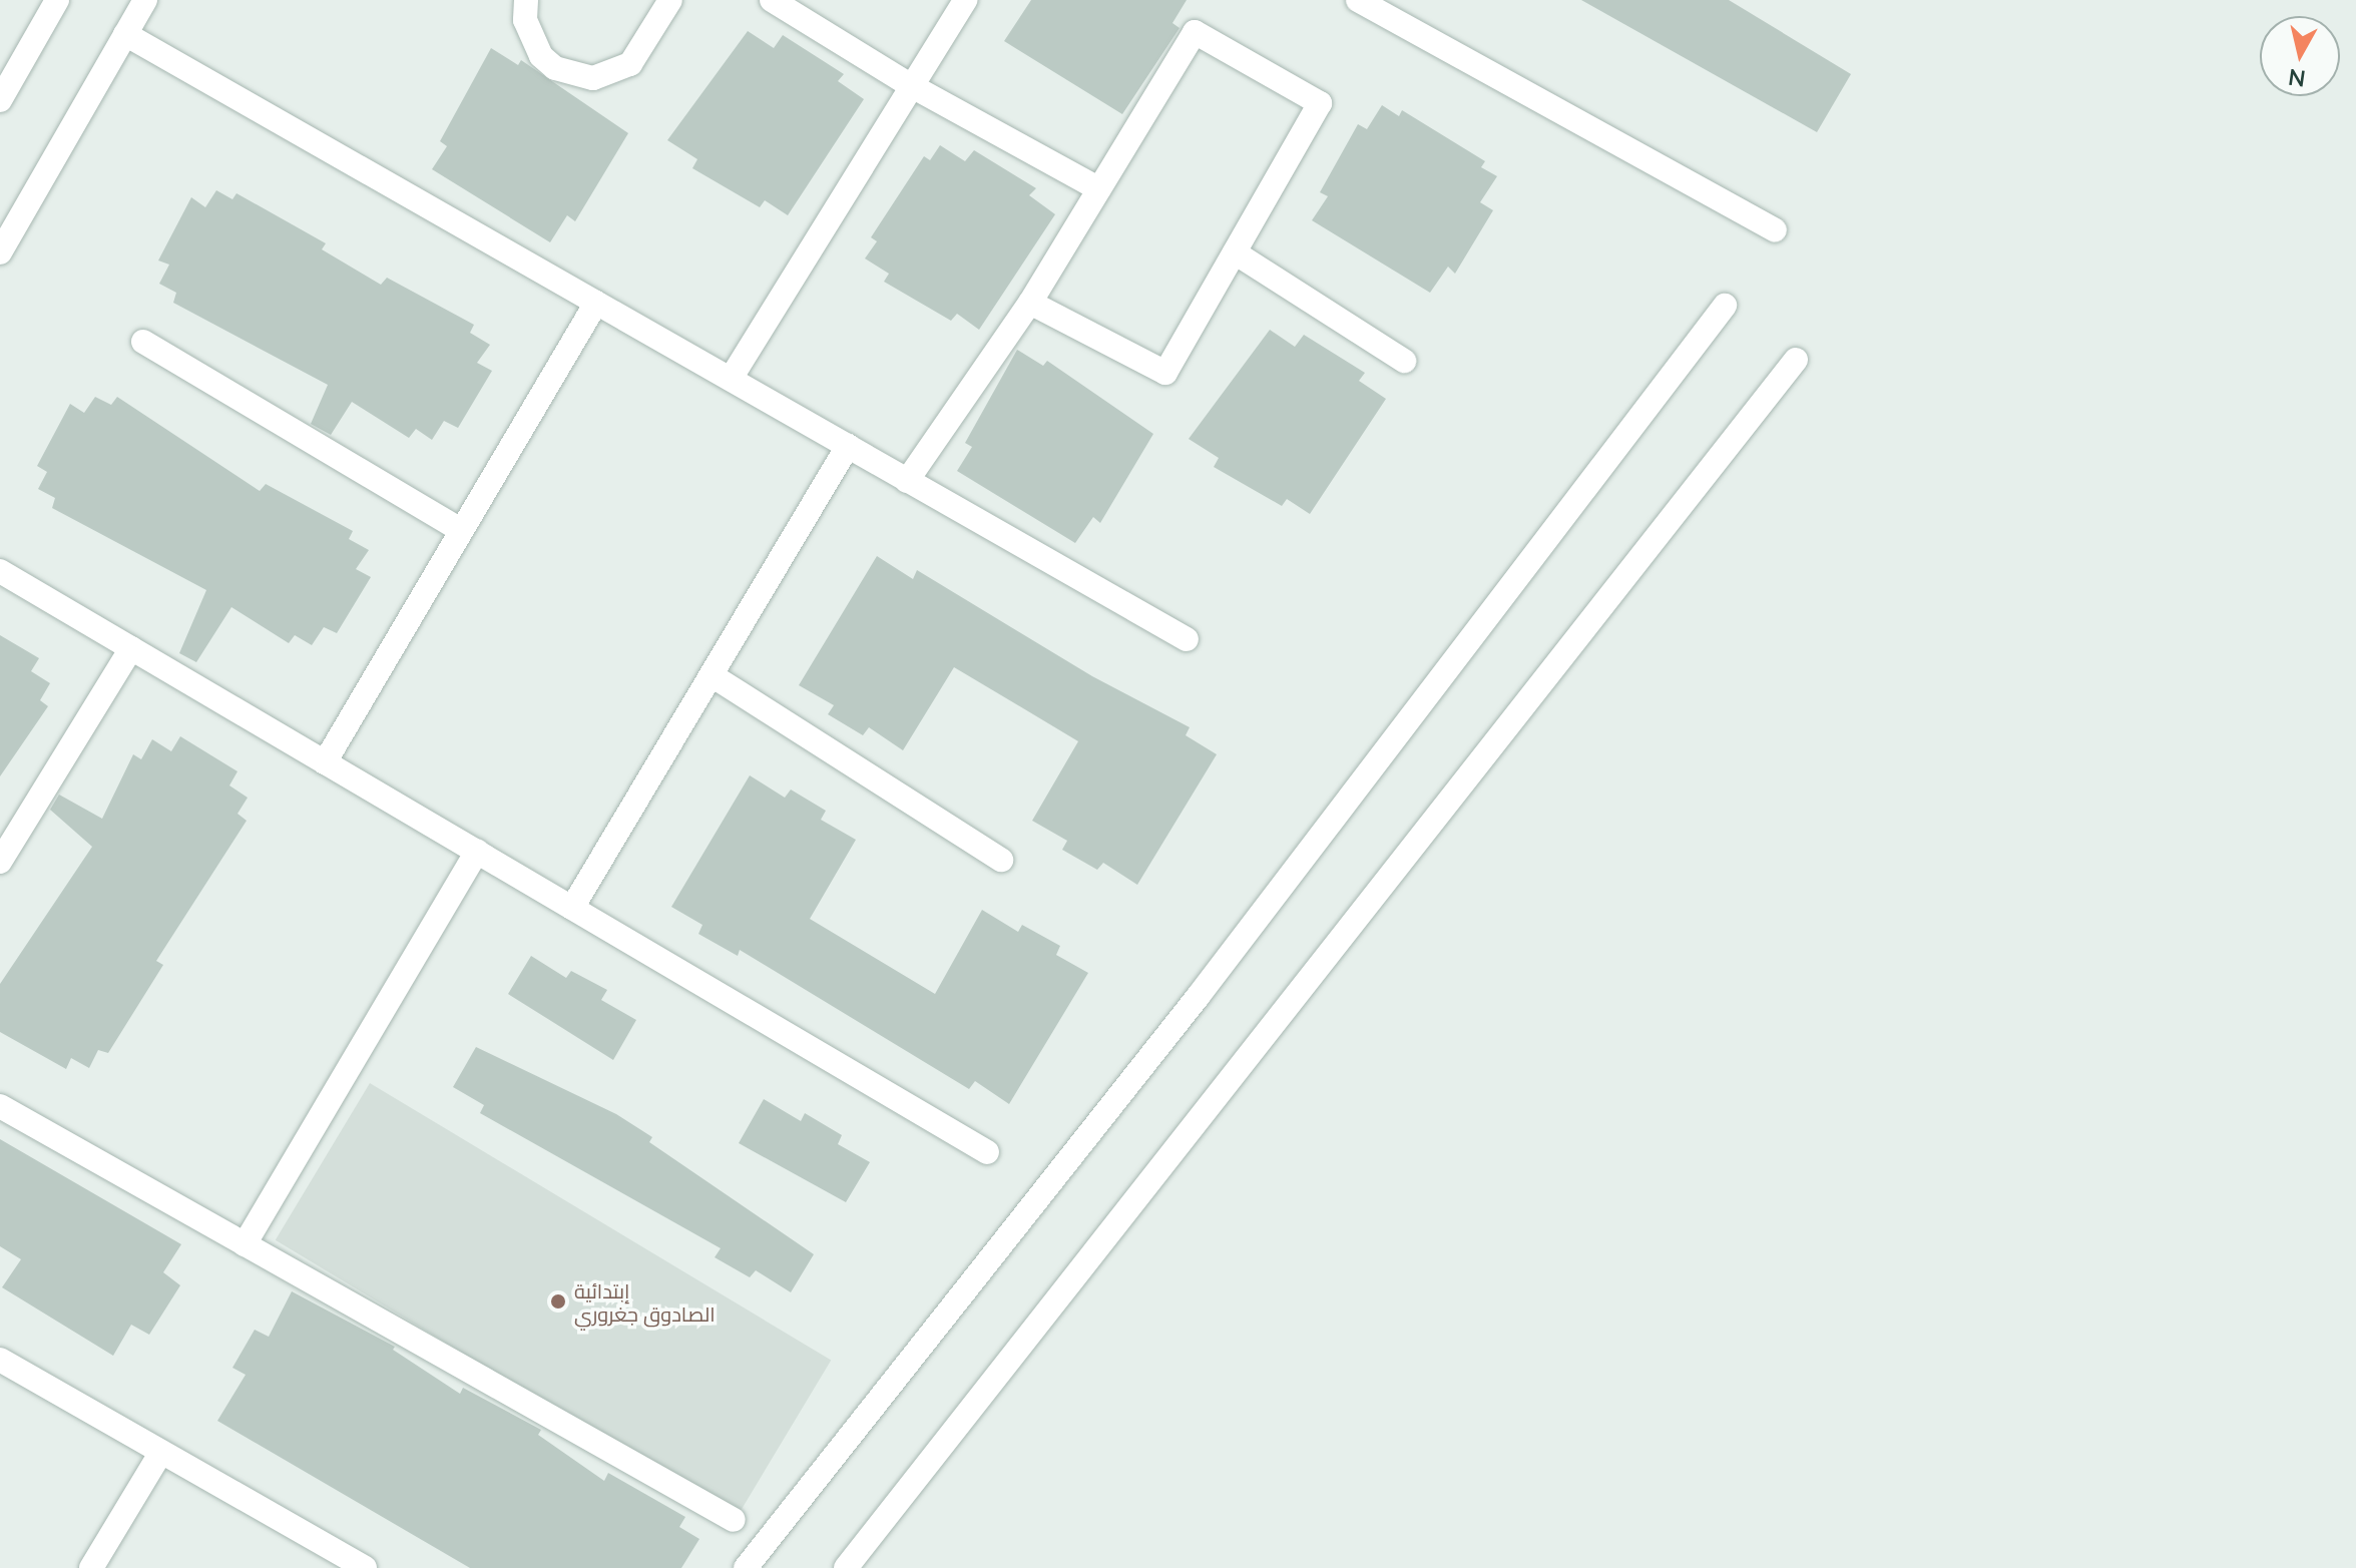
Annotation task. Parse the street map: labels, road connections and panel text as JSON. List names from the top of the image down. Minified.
{"places":["إبتدائية الصادوق جغروري"],"north":"bottom"}
